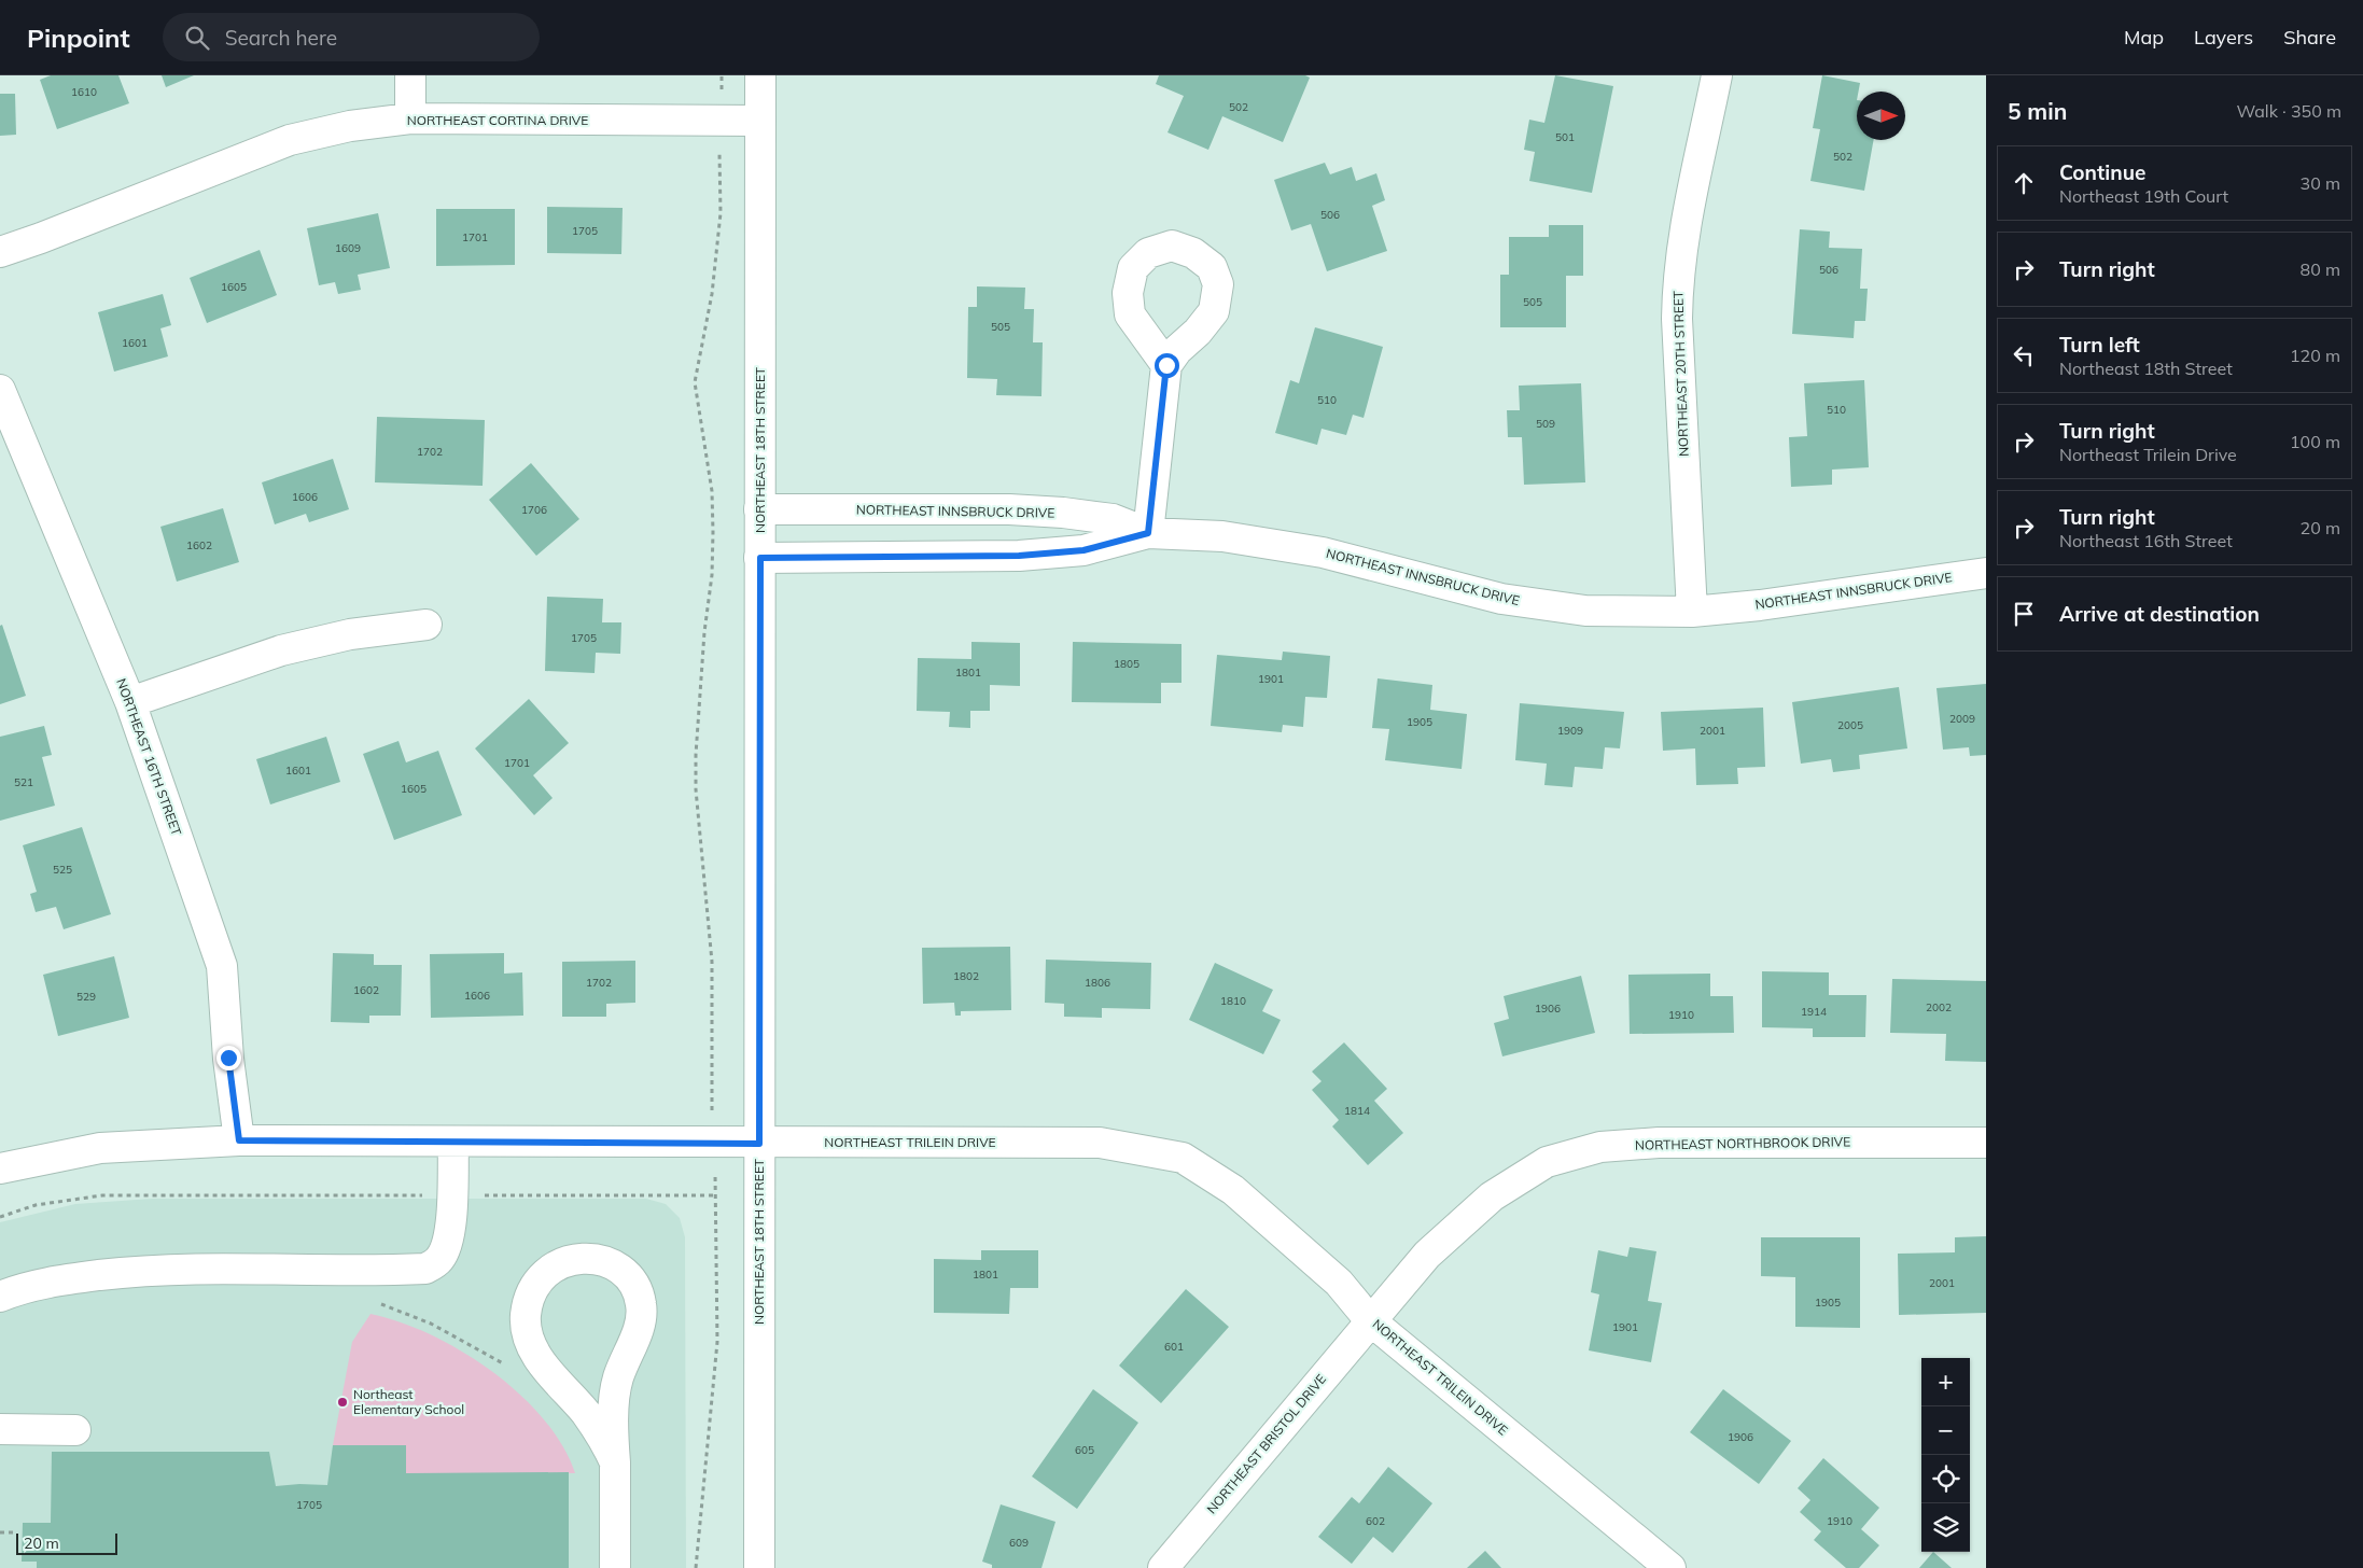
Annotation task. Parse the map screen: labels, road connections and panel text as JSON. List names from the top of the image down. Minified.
{"streets":{"street":["NORTHEAST CORTINA DRIVE","NORTHEAST 20TH STREET","NORTHEAST 18TH STREET","NORTHEAST INNSBRUCK DRIVE","NORTHEAST 16TH STREET","NORTHEAST TRILEIN DRIVE","NORTHEAST NORTHBROOK DRIVE","NORTHEAST BRISTOL DRIVE"]},"crossings":[["NORTHEAST CORTINA DRIVE","NORTHEAST 18TH STREET"],["NORTHEAST 20TH STREET","NORTHEAST INNSBRUCK DRIVE"],["NORTHEAST 18TH STREET","NORTHEAST INNSBRUCK DRIVE"],["NORTHEAST 18TH STREET","NORTHEAST TRILEIN DRIVE"],["NORTHEAST 16TH STREET","NORTHEAST TRILEIN DRIVE"],["NORTHEAST TRILEIN DRIVE","NORTHEAST NORTHBROOK DRIVE"],["NORTHEAST TRILEIN DRIVE","NORTHEAST BRISTOL DRIVE"],["NORTHEAST NORTHBROOK DRIVE","NORTHEAST BRISTOL DRIVE"]],"places":["Northeast Elementary School"],"house_numbers":["1610","502","501","502","506","1705","1701","1609","506","1605","505","505","1601","510","510","509","1702","1606","1706","1602","1705","1805","1801","1901","2009","1905","2005","1909","2001","1701","1601","521","1605","525","1802","1702","1806","1602","1606","529","1810","2002","1906","1914","1910","1814","1801","2001","1905","1901","601","1906","605","1705","602","1910","609"],"scale_bar":"20 m","north":"right","page":{"header":"Pinpoint","search":"Search here","nav":["Map","Layers","Share"],"heading":["5 min","Walk · 350 m"],"list":[["Continue","Northeast 19th Court","30 m"],["Turn right","80 m"],["Turn left","Northeast 18th Street","120 m"],["Turn right","Northeast Trilein Drive","100 m"],["Turn right","Northeast 16th Street","20 m"],"Arrive at destination"],"map_buttons":["+","−"],"scale":"20 m"}}
